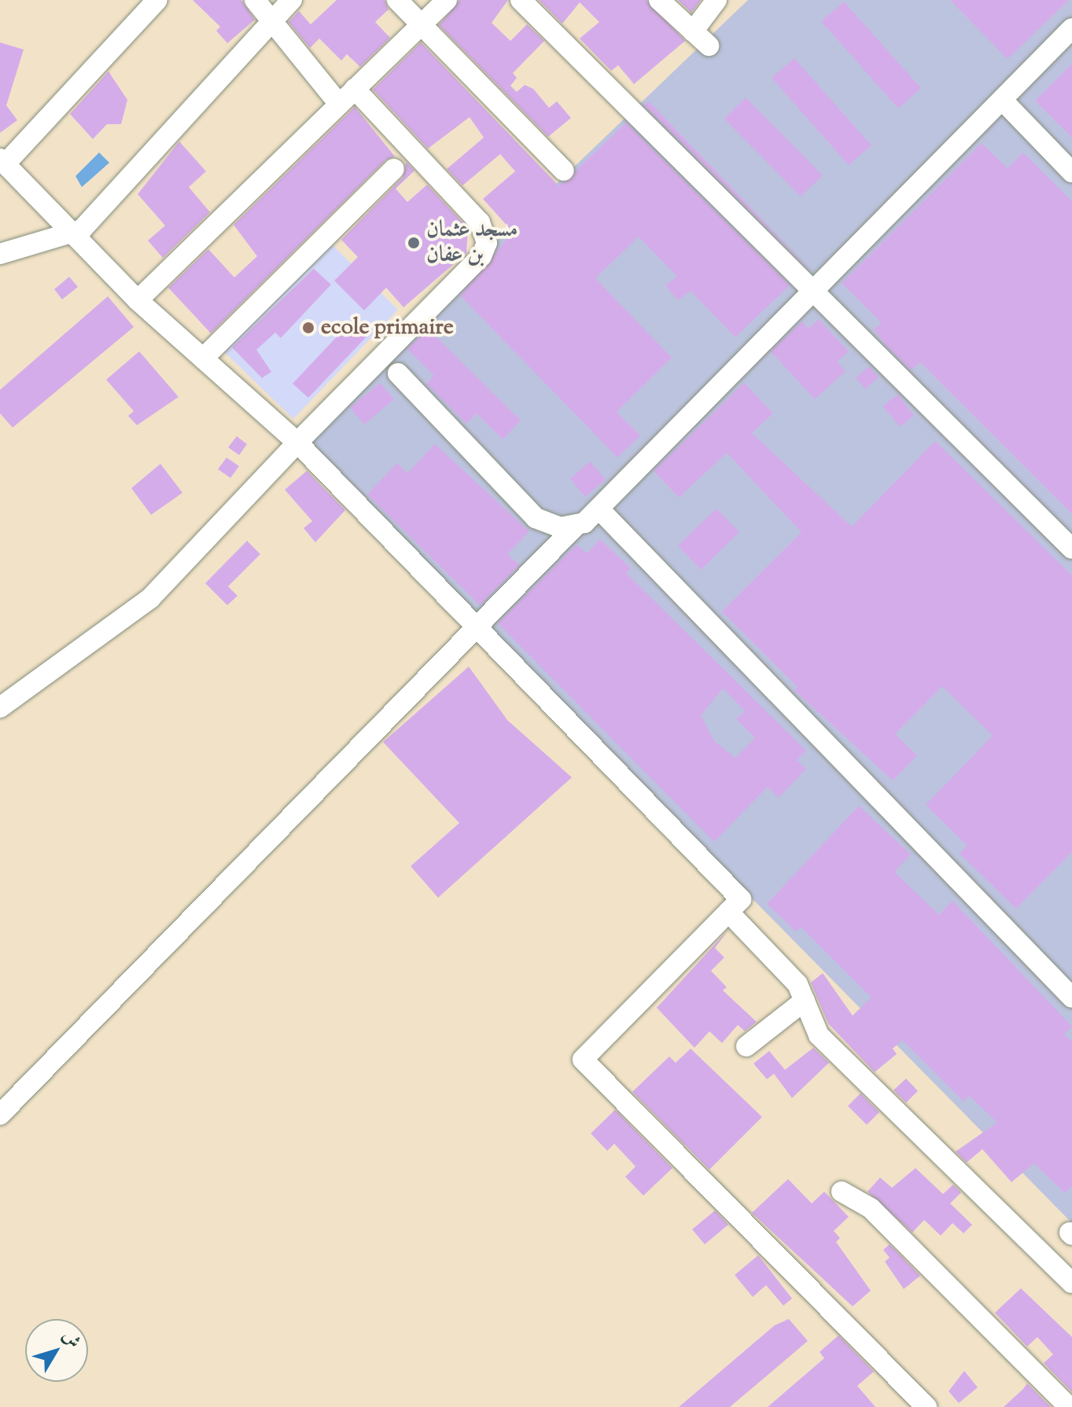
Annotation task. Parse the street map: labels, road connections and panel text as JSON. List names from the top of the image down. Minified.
{"places":["مسجد عثمان بن عفان","ecole primaire"],"north":"top right"}
